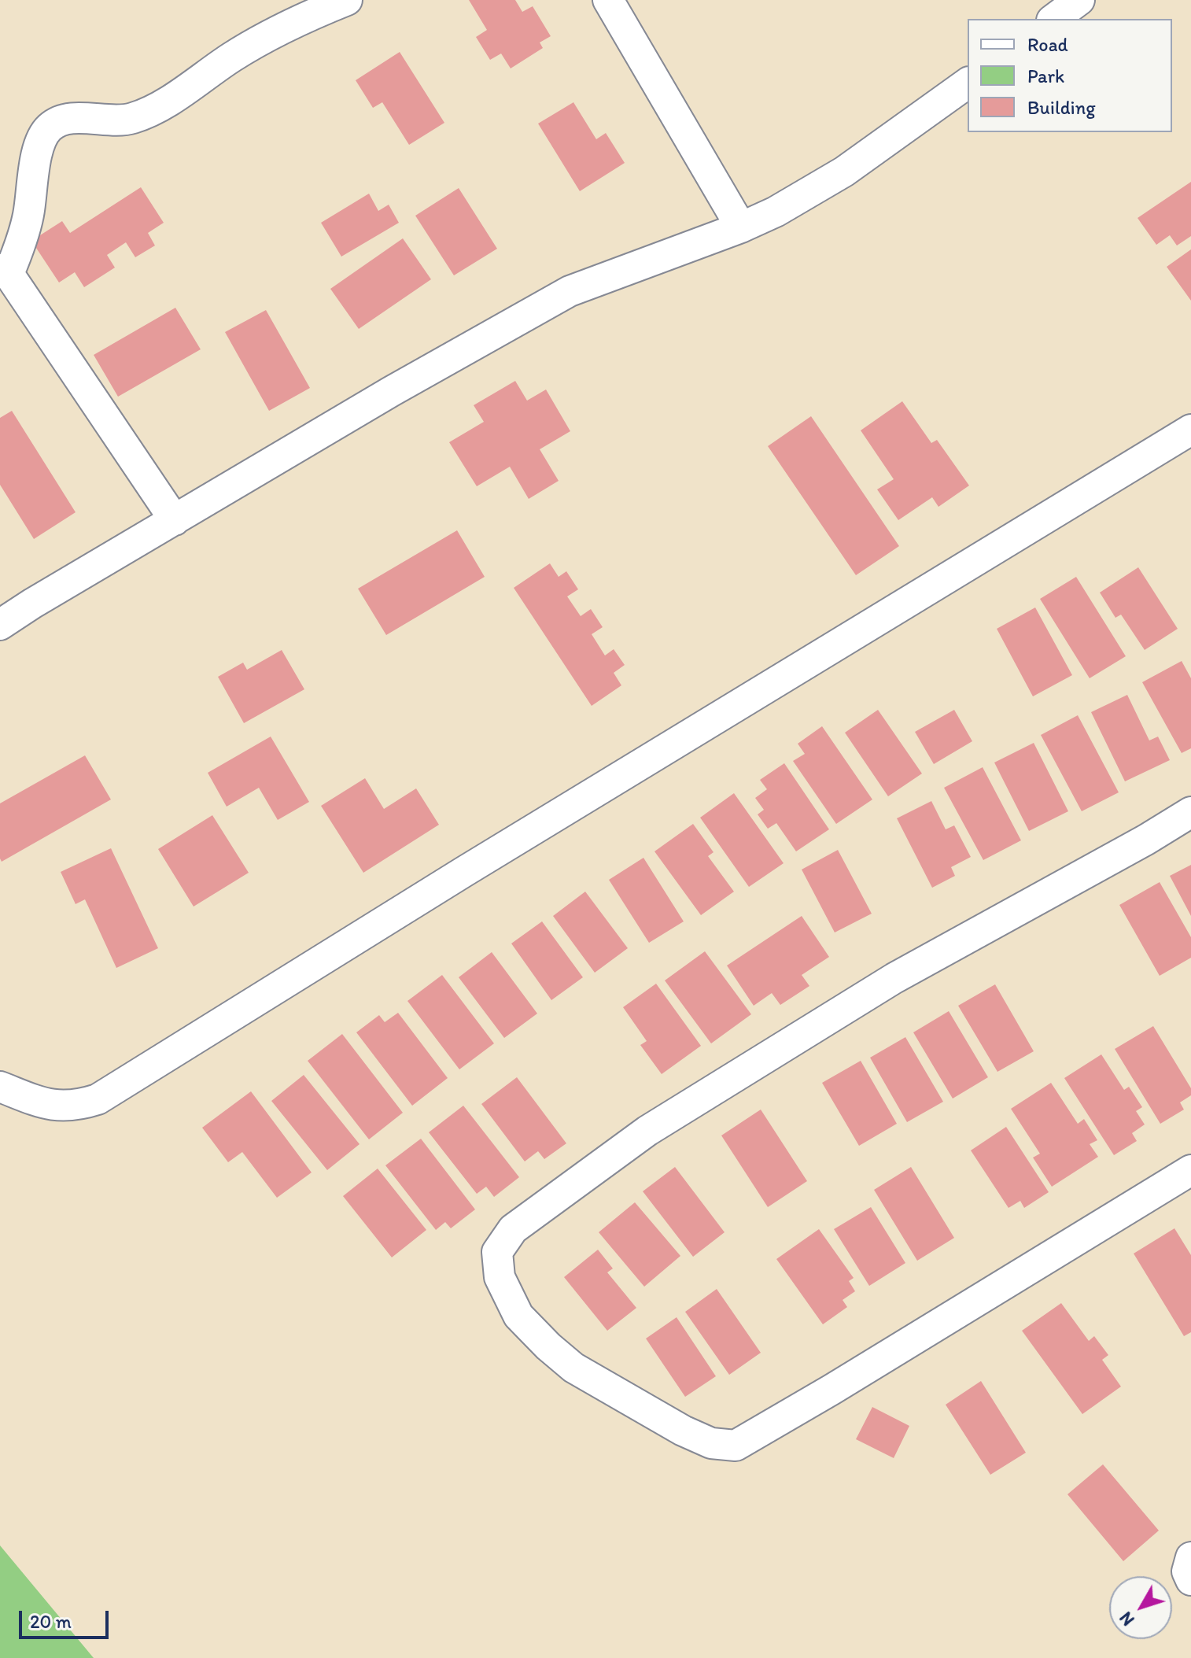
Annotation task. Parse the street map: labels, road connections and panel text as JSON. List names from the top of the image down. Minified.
{"legend":["Road","Park","Building"],"scale_bar":"20 m","north":"bottom left"}
